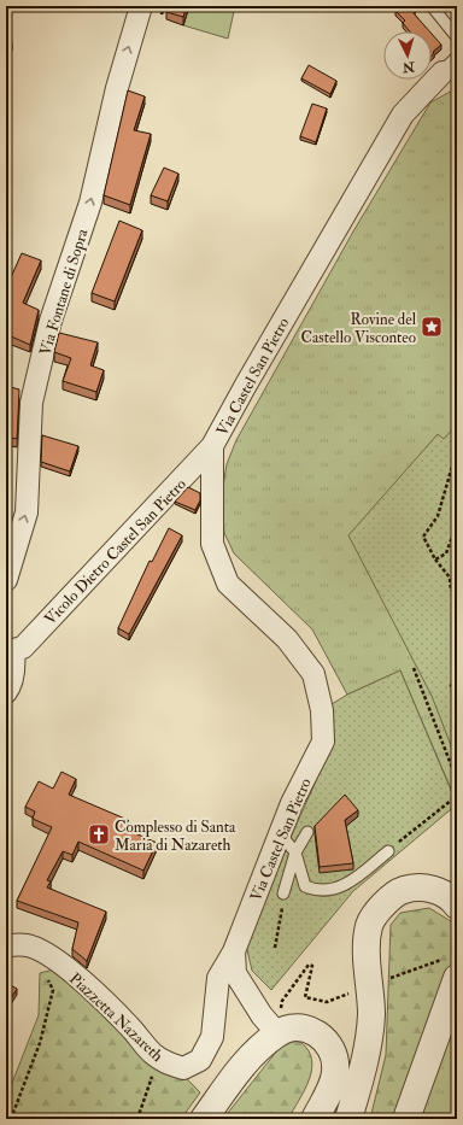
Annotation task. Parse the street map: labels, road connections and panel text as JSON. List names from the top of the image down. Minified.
{"streets":{"street":["Via Fontane di Sopra","Via Castel San Pietro","Vicolo Dietro Castel San Pietro","Piazzetta Nazareth"]},"crossings":[["Via Castel San Pietro","Vicolo Dietro Castel San Pietro"],["Via Castel San Pietro","Piazzetta Nazareth"]],"one_way":["Via Fontane di Sopra"],"places":{"place":["Rovine del Castello Visconteo"],"church":["Complesso di Santa Maria di Nazareth"]},"north":"bottom"}
